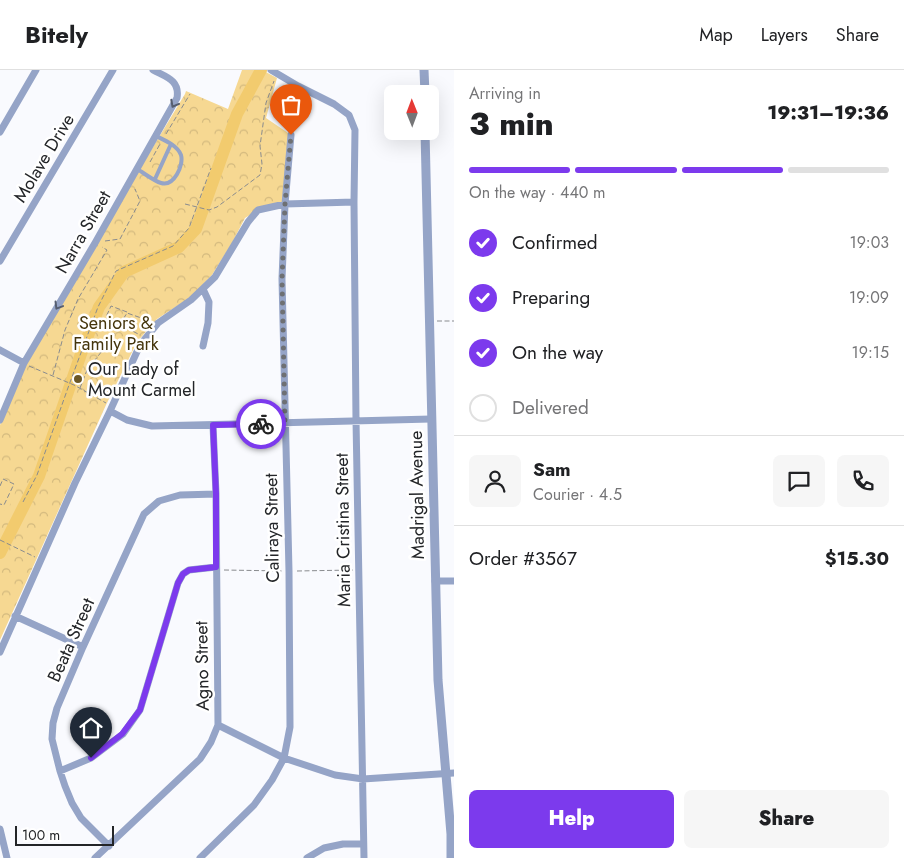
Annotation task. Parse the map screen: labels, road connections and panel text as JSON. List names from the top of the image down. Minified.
{"streets":{"street":["Molave Drive","Narra Street","Madrigal Avenue","Caliraya Street","Maria Cristina Street","Beata Street","Agno Street"]},"crossings":[["Beata Street","Agno Street"]],"one_way":["Narra Street"],"parks":["Seniors & Family Park"],"places":["Our Lady of Mount Carmel"],"scale_bar":"100 m","north":"top","page":{"header":"Bitely","nav":["Map","Layers","Share"],"heading":["3 min","Arriving in","19:31–19:36"],"panel":["Sam","Courier · 4.5","Order #3567","$15.30"],"bar":"On the way · 440 m","list":[["Confirmed","19:03"],["Preparing","19:09"],["On the way","19:15"],"Delivered"],"buttons":["Help","Share"],"scale":"100 m"}}
